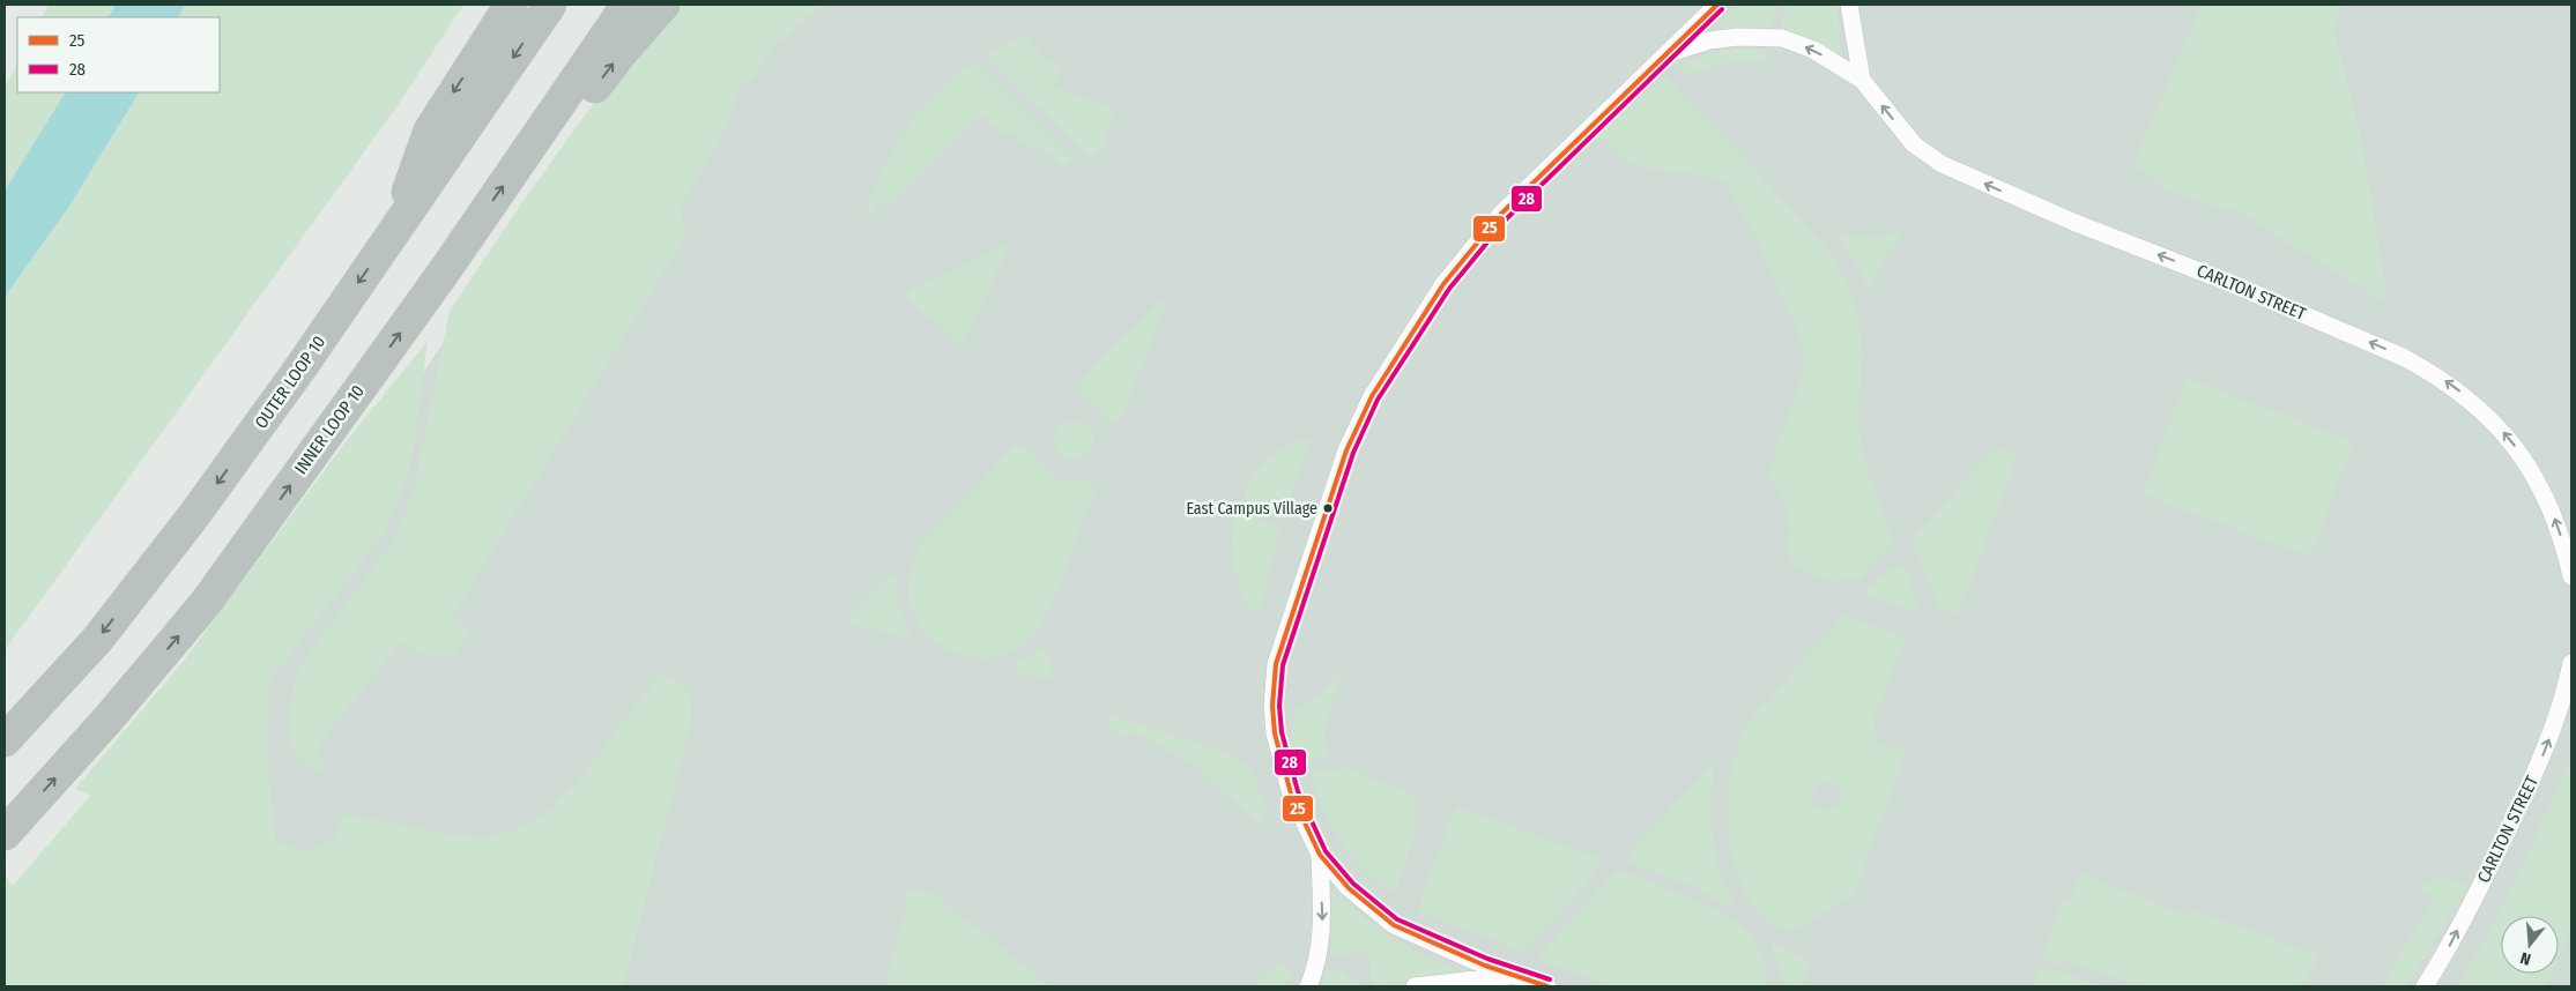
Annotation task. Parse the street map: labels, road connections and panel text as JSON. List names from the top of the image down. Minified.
{"streets":{"highway":["OUTER LOOP 10","INNER LOOP 10"],"street":["CARLTON STREET"]},"one_way":["INNER LOOP 10"],"places":["East Campus Village"],"lines":["transit line 25","transit line 28"],"legend":["25","28"],"north":"bottom"}
